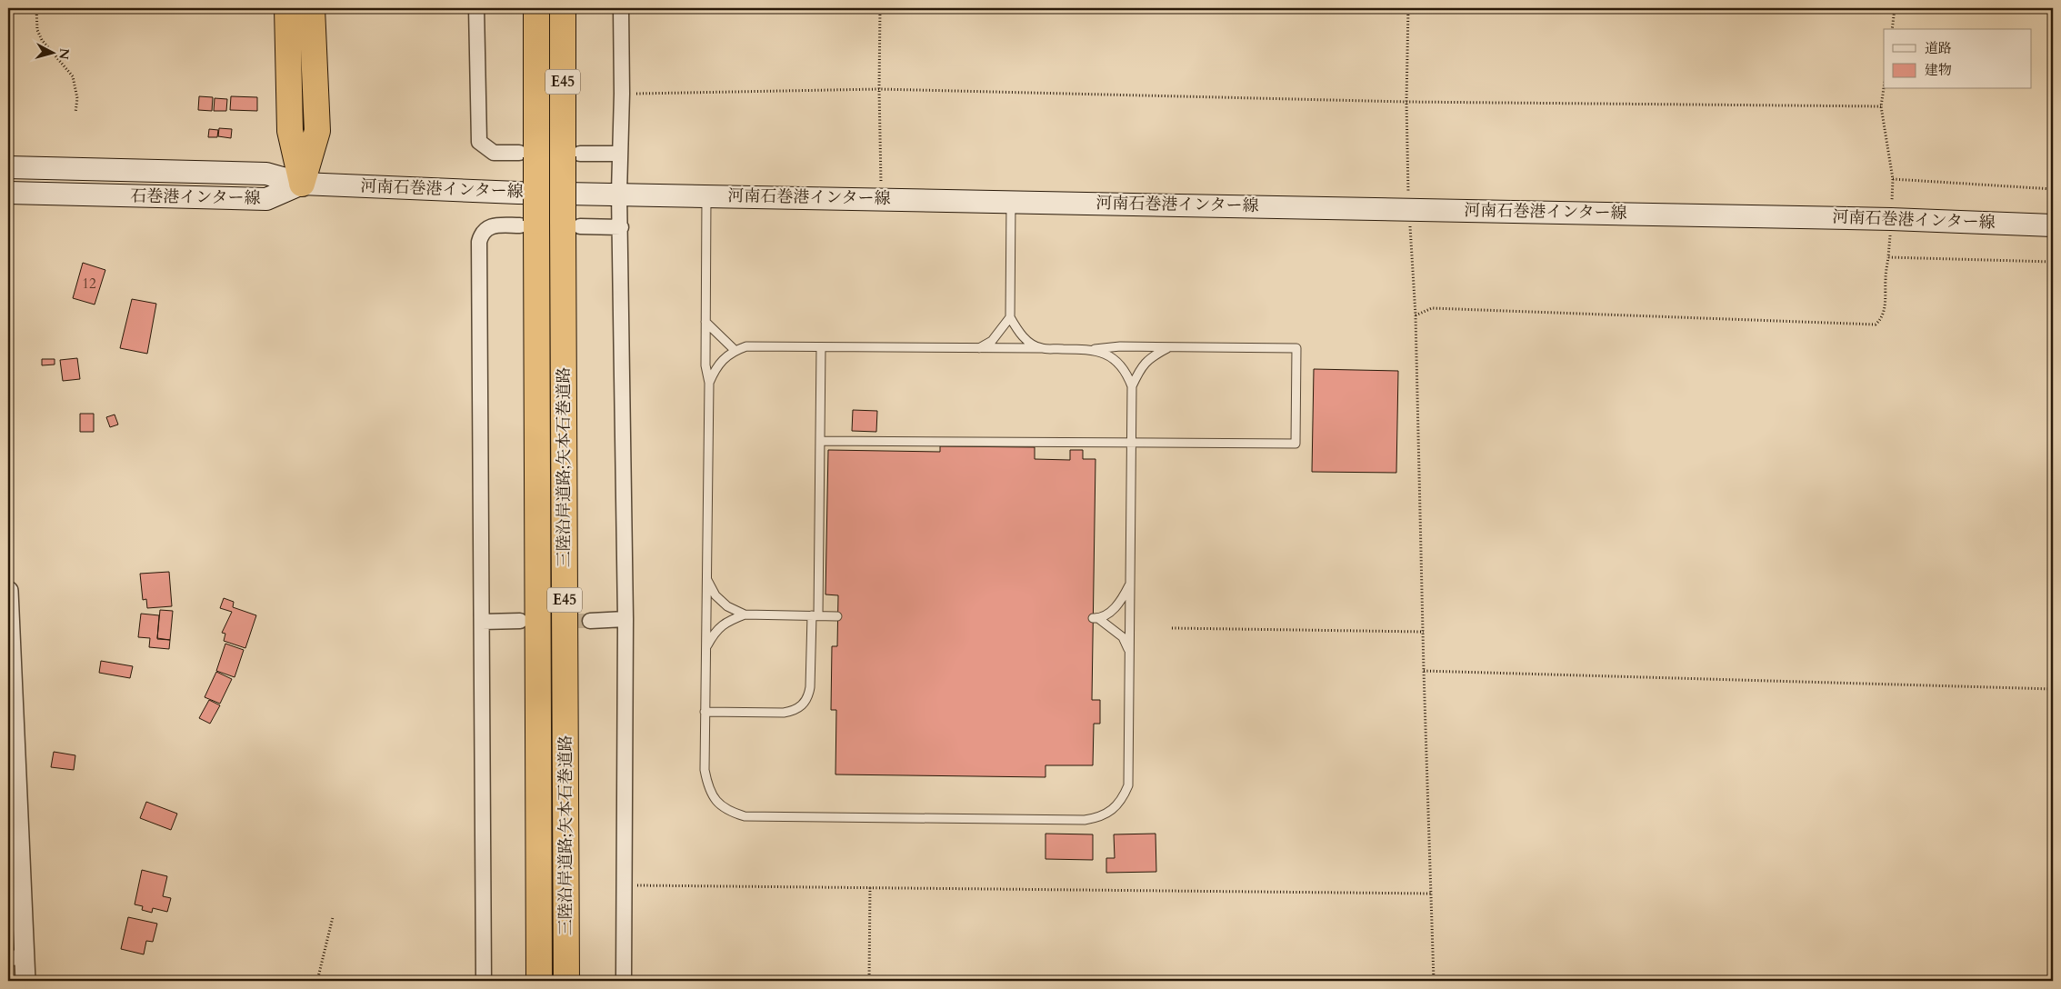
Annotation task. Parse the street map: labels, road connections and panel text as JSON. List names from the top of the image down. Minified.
{"streets":{"highway":["E45","三陸沿岸道路;矢本石巻道路"],"main road":["河南石巻港インター線","石巻港インター線"]},"crossings":[["河南石巻港インター線","石巻港インター線"]],"house_numbers":["12"],"legend":["道路","建物"],"north":"right"}
